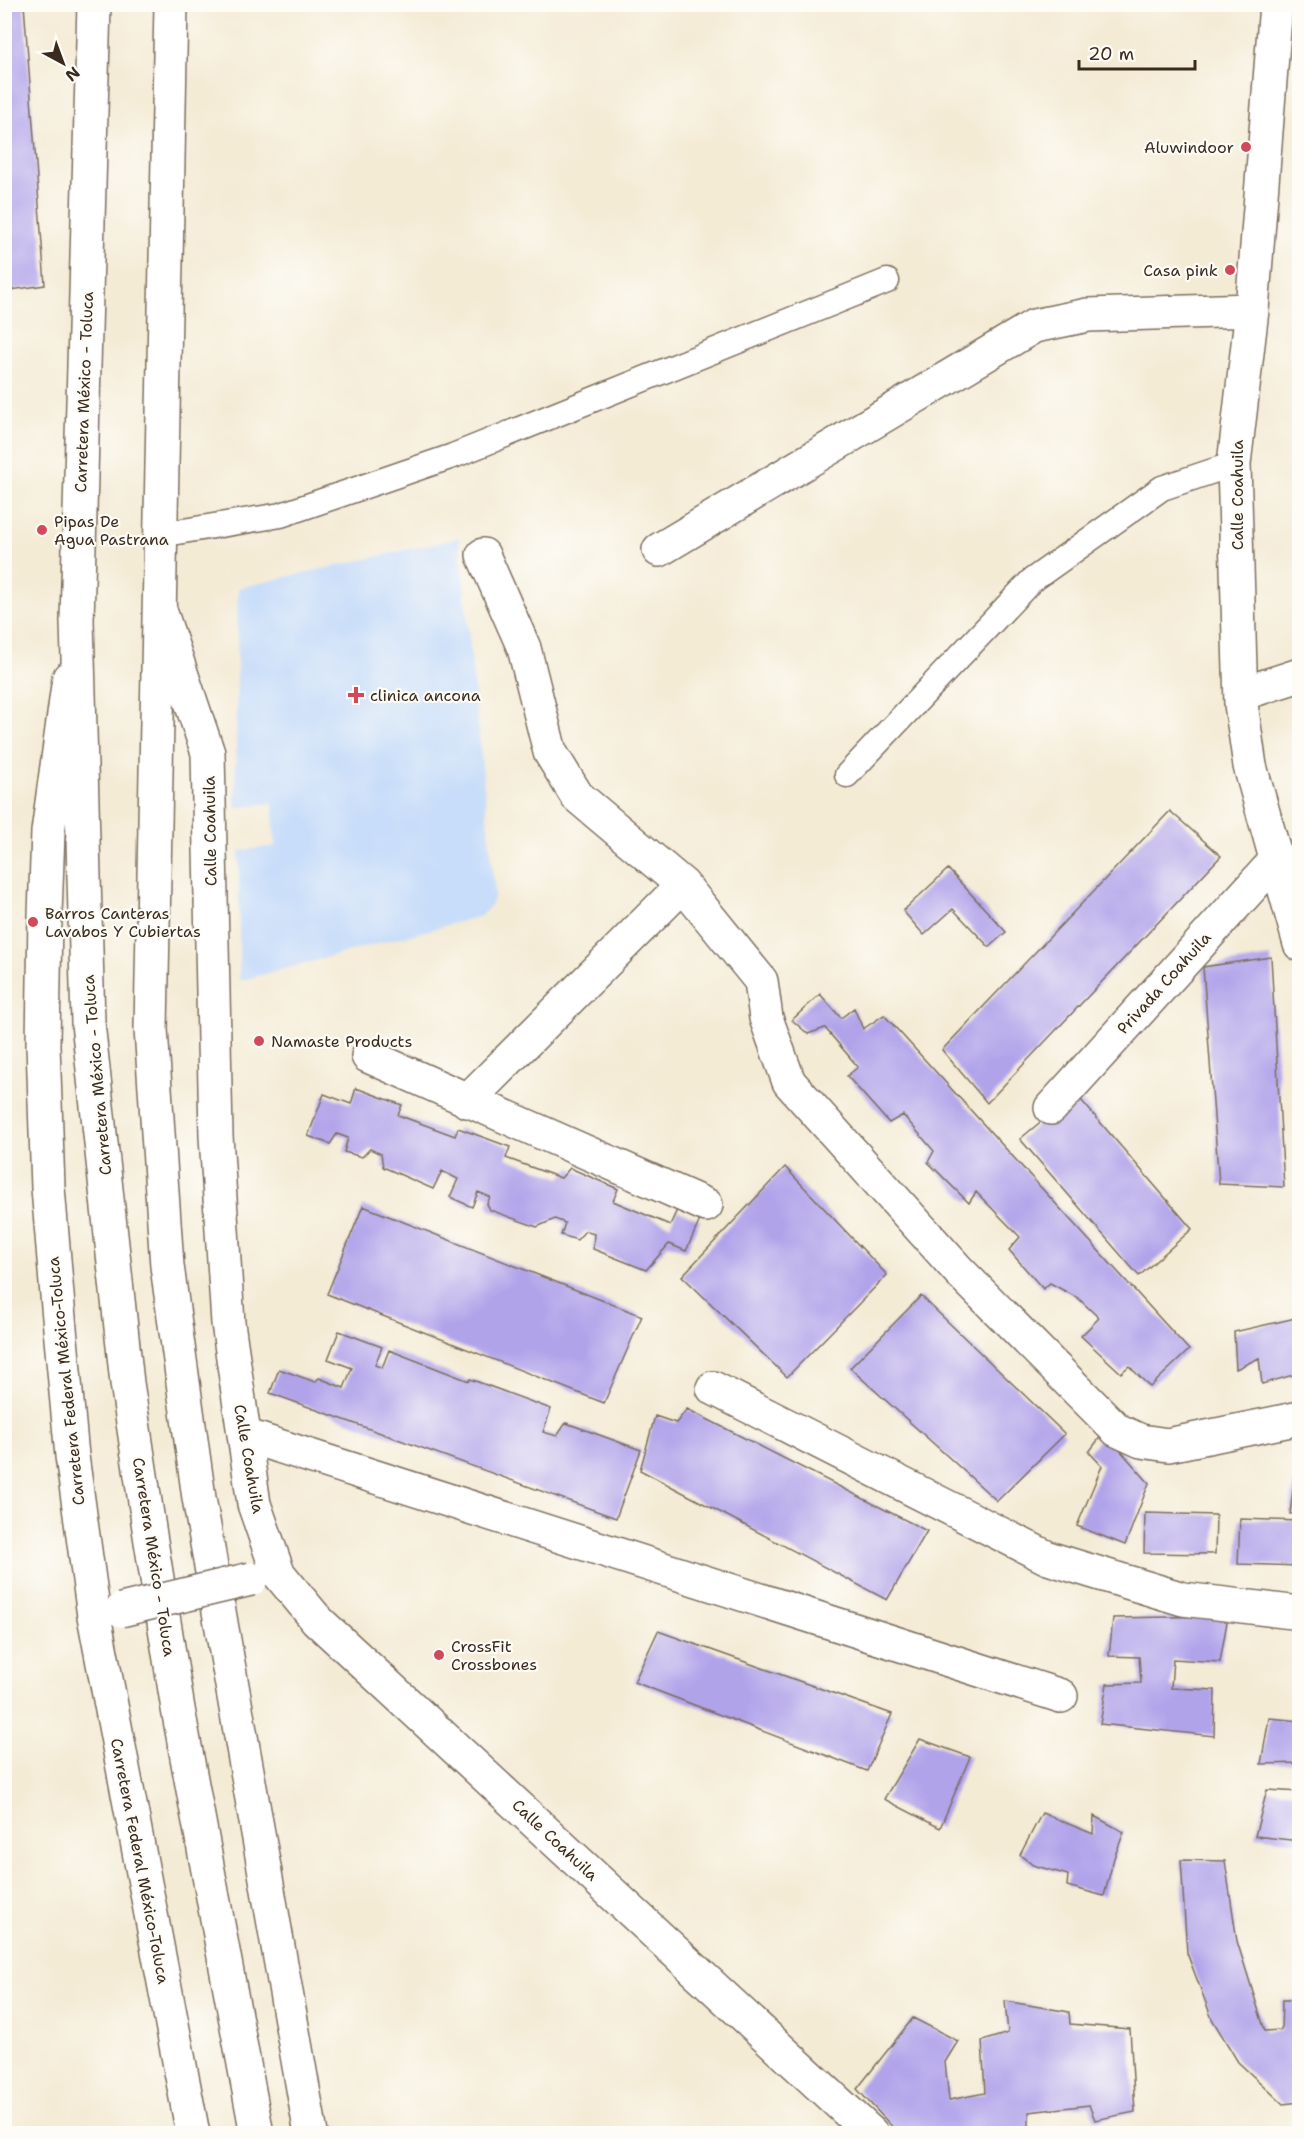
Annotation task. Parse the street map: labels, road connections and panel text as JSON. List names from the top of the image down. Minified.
{"streets":{"street":["Carretera México - Toluca","Calle Coahuila","Privada Coahuila","Carretera Federal México-Toluca"]},"crossings":[["Carretera México - Toluca","Carretera Federal México-Toluca"],["Calle Coahuila","Privada Coahuila"]],"places":{"other":["Aluwindoor","Casa pink","Pipas De Agua Pastrana","Barros Canteras Lavabos Y Cubiertas","Namaste Products","CrossFit Crossbones"],"health":["clinica ancona"]},"scale_bar":"20 m","north":"bottom right"}
